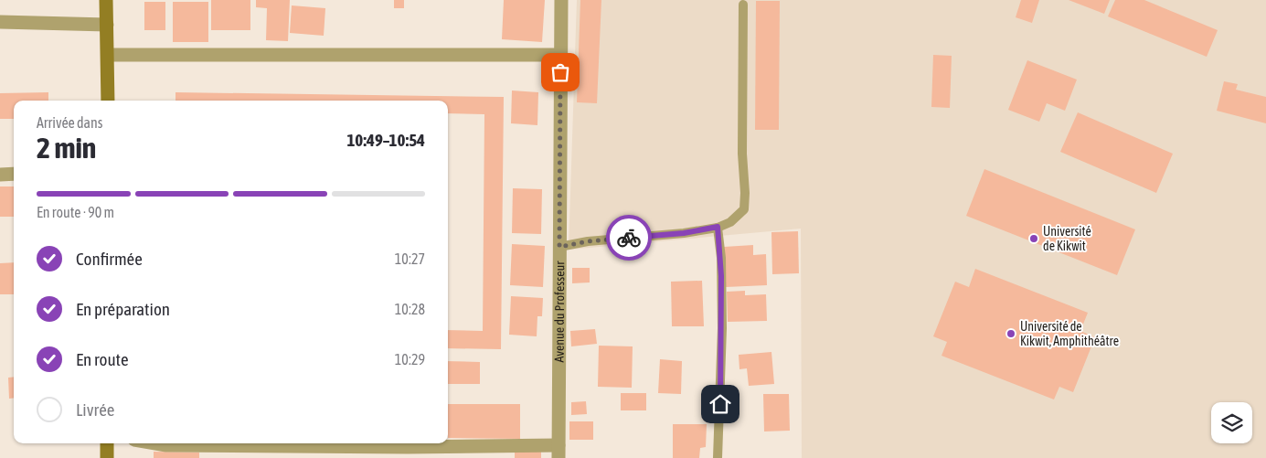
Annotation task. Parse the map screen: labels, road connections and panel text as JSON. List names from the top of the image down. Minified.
{"streets":{"street":["Avenue du Professeur"]},"places":["Université de Kikwit","Université de Kikwit, Amphithéâtre"],"page":{"heading":["2 min","Arrivée dans","10:49–10:54"],"bar":"En route · 90 m","list":[["Confirmée","10:27"],["En préparation","10:28"],["En route","10:29"],"Livrée"]}}
